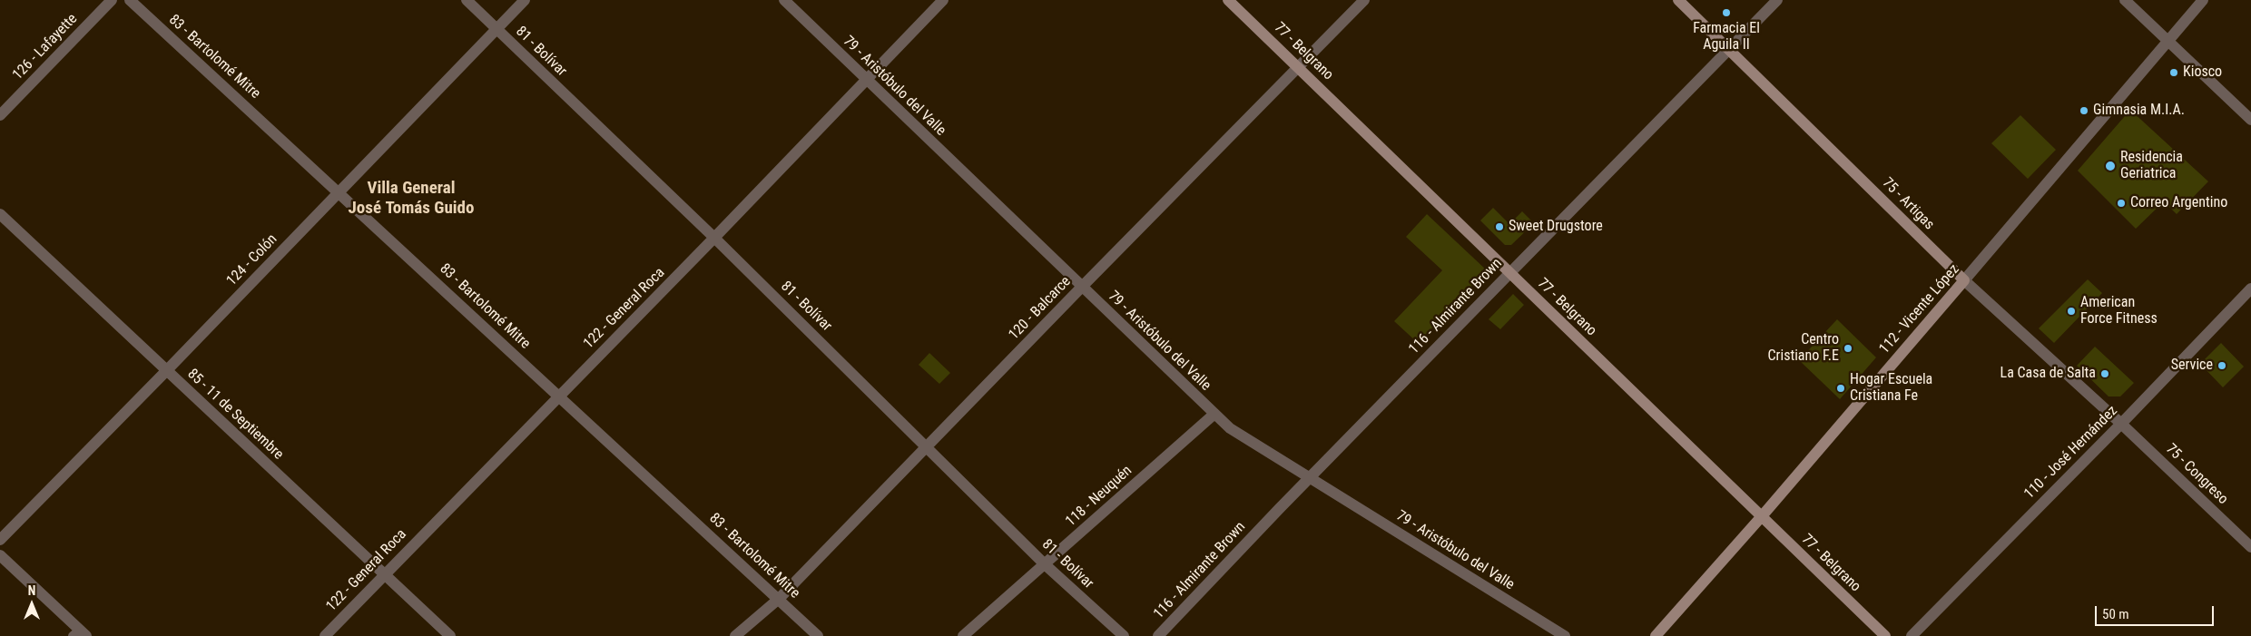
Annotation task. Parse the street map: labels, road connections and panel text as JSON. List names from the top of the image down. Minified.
{"streets":{"street":["126 - Lafayette","81 - Bolívar","77 - Belgrano","83 - Bartolomé Mitre","79 - Aristóbulo del Valle","75 - Artigas","124 - Colón","116 - Almirante Brown","122 - General Roca","120 - Balcarce","112 - Vicente López","85 - 11 de Septiembre","110 - José Hernández","75 - Congreso","118 - Neuquén"]},"crossings":[["81 - Bolívar","124 - Colón"],["81 - Bolívar","122 - General Roca"],["81 - Bolívar","120 - Balcarce"],["81 - Bolívar","118 - Neuquén"],["77 - Belgrano","116 - Almirante Brown"],["77 - Belgrano","120 - Balcarce"],["77 - Belgrano","112 - Vicente López"],["83 - Bartolomé Mitre","124 - Colón"],["83 - Bartolomé Mitre","122 - General Roca"],["83 - Bartolomé Mitre","120 - Balcarce"],["79 - Aristóbulo del Valle","116 - Almirante Brown"],["79 - Aristóbulo del Valle","122 - General Roca"],["79 - Aristóbulo del Valle","120 - Balcarce"],["79 - Aristóbulo del Valle","118 - Neuquén"],["75 - Artigas","116 - Almirante Brown"],["75 - Artigas","112 - Vicente López"],["75 - Artigas","110 - José Hernández"],["75 - Artigas","75 - Congreso"],["124 - Colón","85 - 11 de Septiembre"],["122 - General Roca","85 - 11 de Septiembre"],["110 - José Hernández","75 - Congreso"]],"districts":["Villa General José Tomás Guido"],"places":["Farmacia El Aguila II","Kiosco","Gimnasia M.I.A.","Residencia Geriatrica","Correo Argentino","Sweet Drugstore","American Force Fitness","Centro Cristiano F.E","Service","La Casa de Salta","Hogar Escuela Cristiana Fe"],"scale_bar":"50 m","north":"top"}
